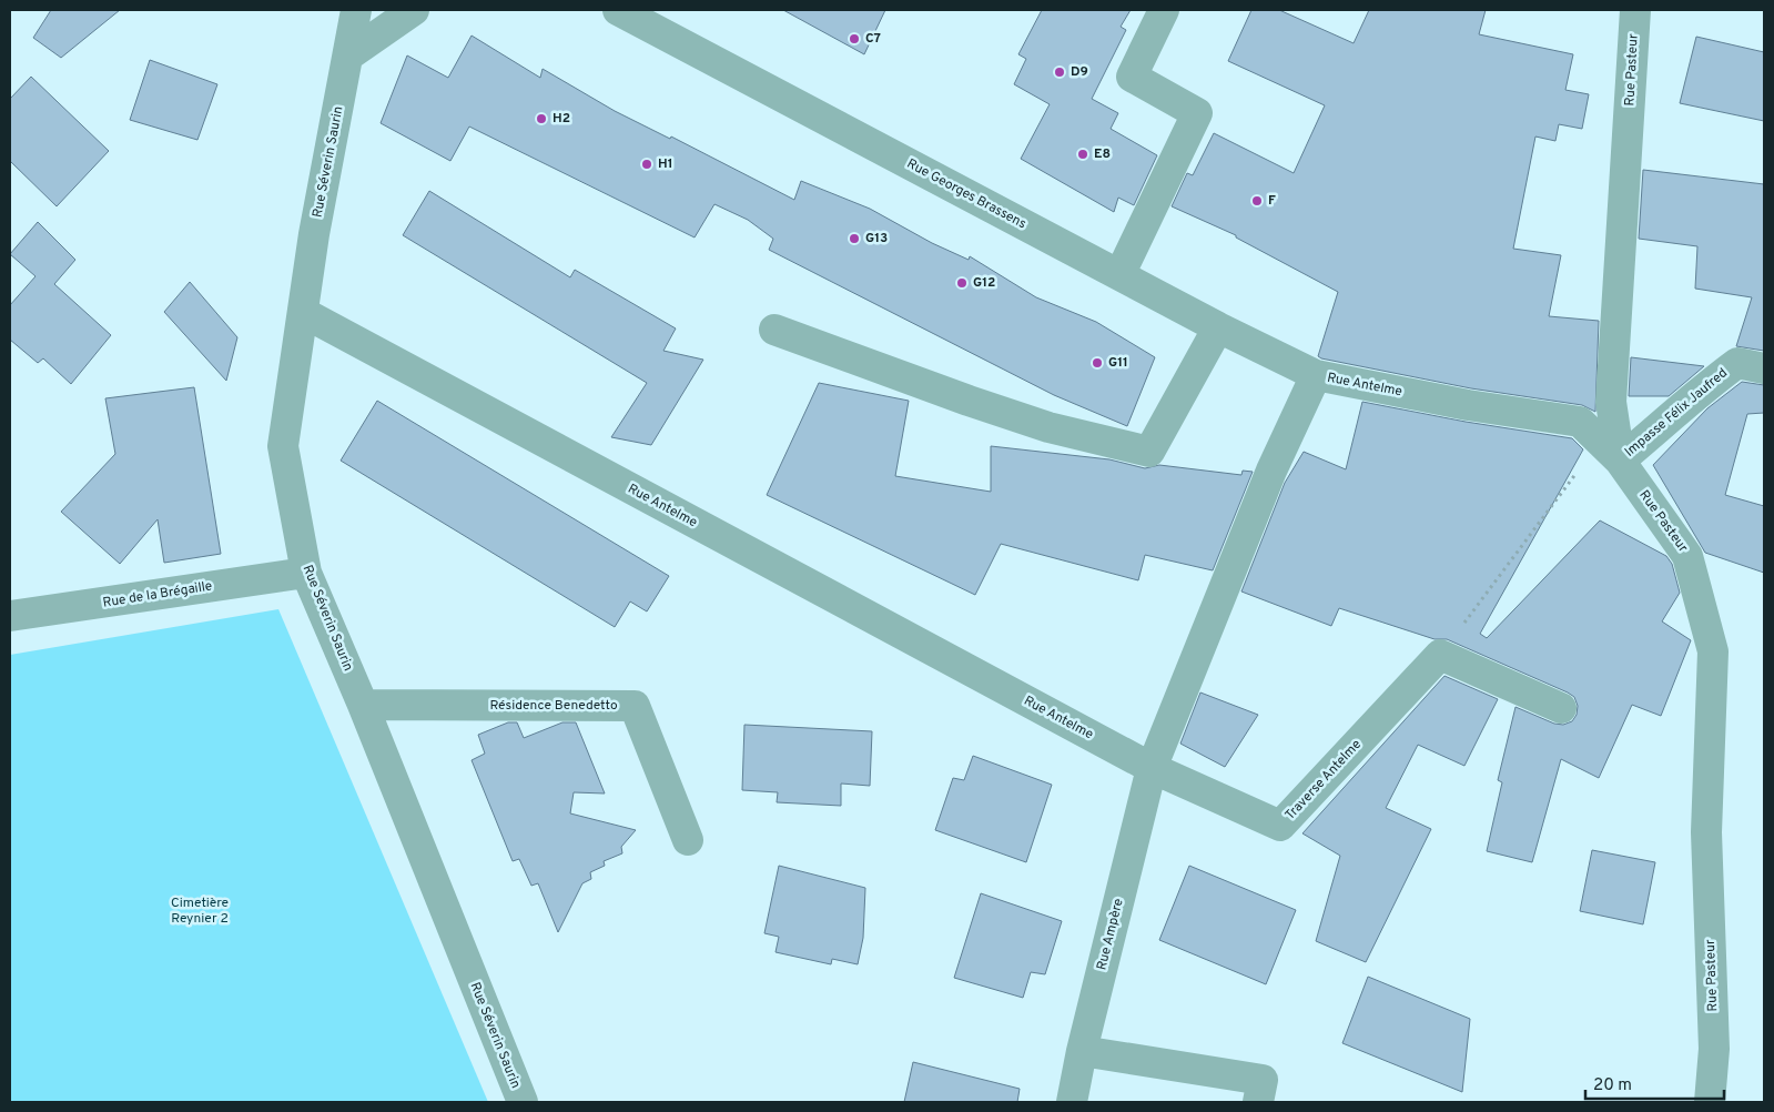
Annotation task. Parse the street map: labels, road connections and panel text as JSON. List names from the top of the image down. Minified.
{"streets":{"street":["Rue Pasteur","Rue Séverin Saurin","Rue Georges Brassens","Rue Antelme","Impasse Félix Jaufred","Rue de la Brégaille","Résidence Benedetto","Traverse Antelme","Rue Ampère"]},"crossings":[["Rue Pasteur","Rue Antelme"],["Rue Pasteur","Impasse Félix Jaufred"],["Rue Séverin Saurin","Rue Antelme"],["Rue Séverin Saurin","Rue de la Brégaille"],["Rue Séverin Saurin","Résidence Benedetto"],["Rue Georges Brassens","Rue Antelme"],["Rue Antelme","Impasse Félix Jaufred"],["Rue Antelme","Traverse Antelme"],["Rue Antelme","Rue Ampère"],["Traverse Antelme","Rue Ampère"]],"parks":["Cimetière Reynier 2"],"places":["C7","D9","H2","E8","H1","F","G13","G12","G11"],"scale_bar":"20 m"}
